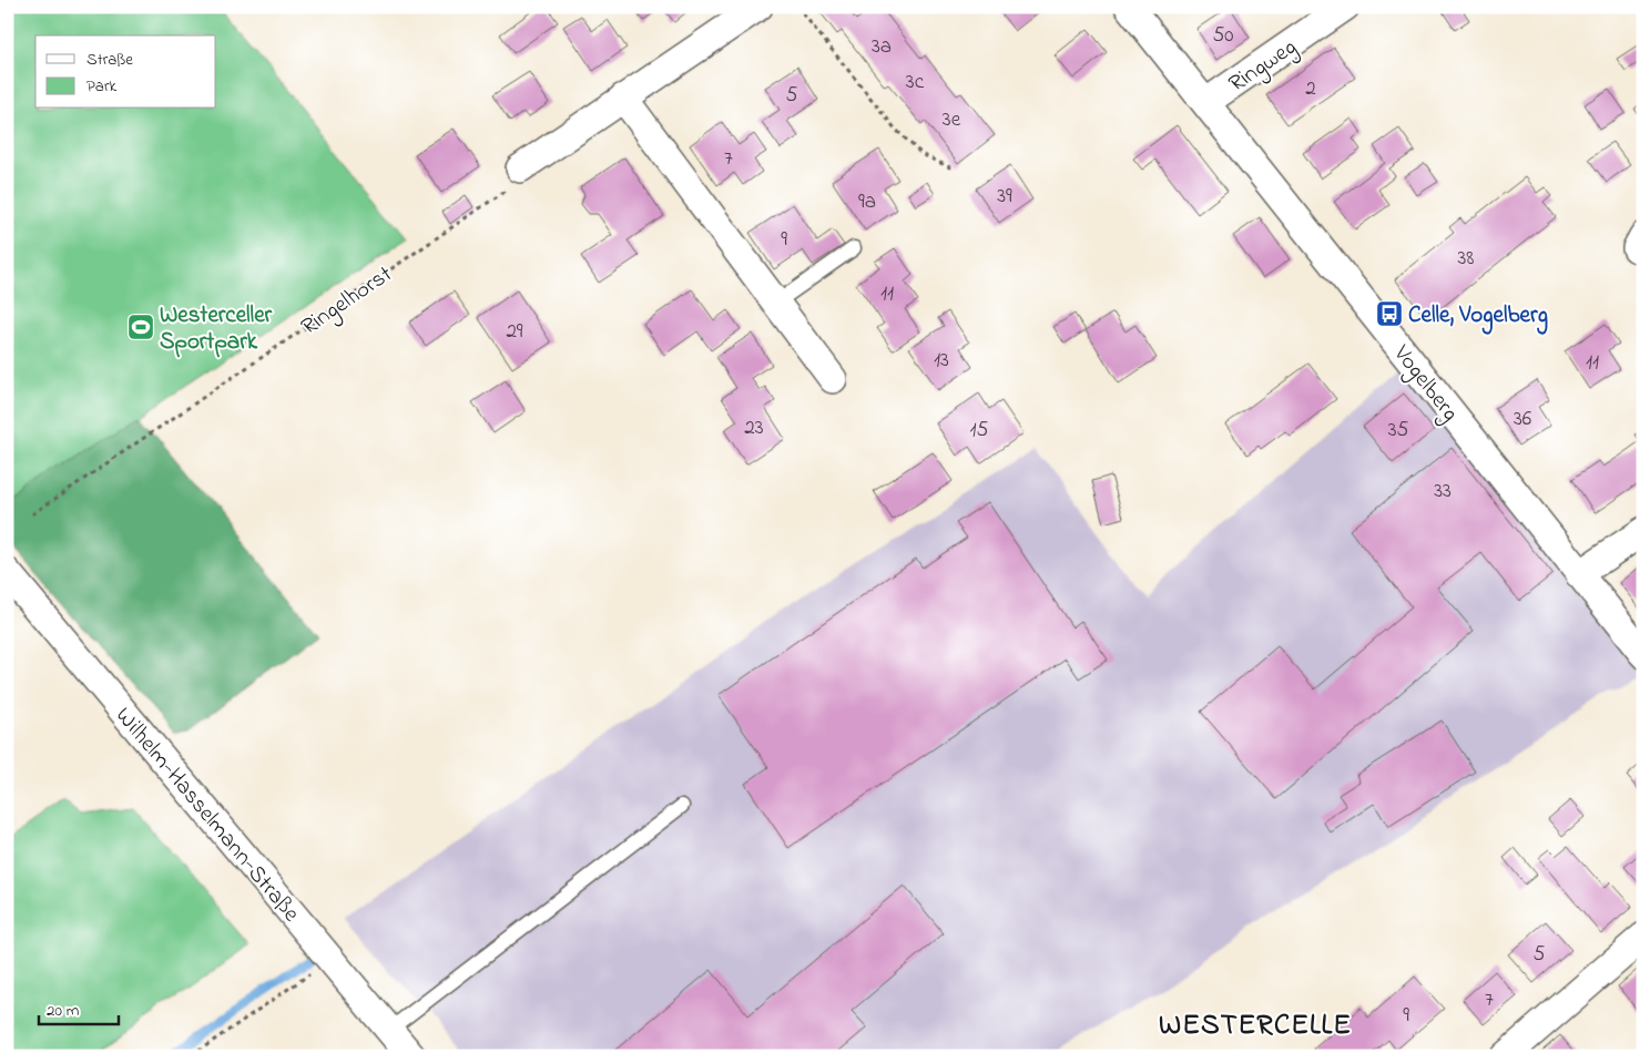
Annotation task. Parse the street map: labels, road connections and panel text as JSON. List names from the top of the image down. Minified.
{"streets":{"street":["Ringweg","Vogelberg","Wilhelm-Hasselmann-Straße"],"path":["Ringelhorst"]},"crossings":[["Ringweg","Vogelberg"]],"districts":["WESTERCELLE"],"places":{"bus stop":["Celle, Vogelberg"],"sports":["Westerceller Sportpark"]},"house_numbers":["50","3a","3c","2","5","3e","7","39","9a","9","38","11","29","13","11","36","23","15","35","33","5","7","9"],"legend":["Straße","Park"],"scale_bar":"20 m"}
